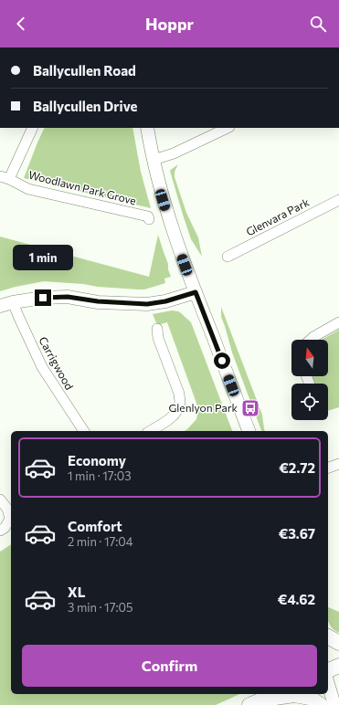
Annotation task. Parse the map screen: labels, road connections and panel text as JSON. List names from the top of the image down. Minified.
{"streets":{"street":["Woodlawn Park Grove","Glenvara Park","Carrigwood"]},"places":{"bus stop":["Glenlyon Park"]},"north":"top","page":{"header":"Hoppr","banner":["Ballycullen Road","Ballycullen Drive"],"bubble":"1 min","list":[{"name":"Economy","note":"1 min · 17:03","value":"€2.72"},{"name":"Comfort","note":"2 min · 17:04","value":"€3.67"},{"name":"XL","note":"3 min · 17:05","value":"€4.62"}],"buttons":"Confirm"}}
